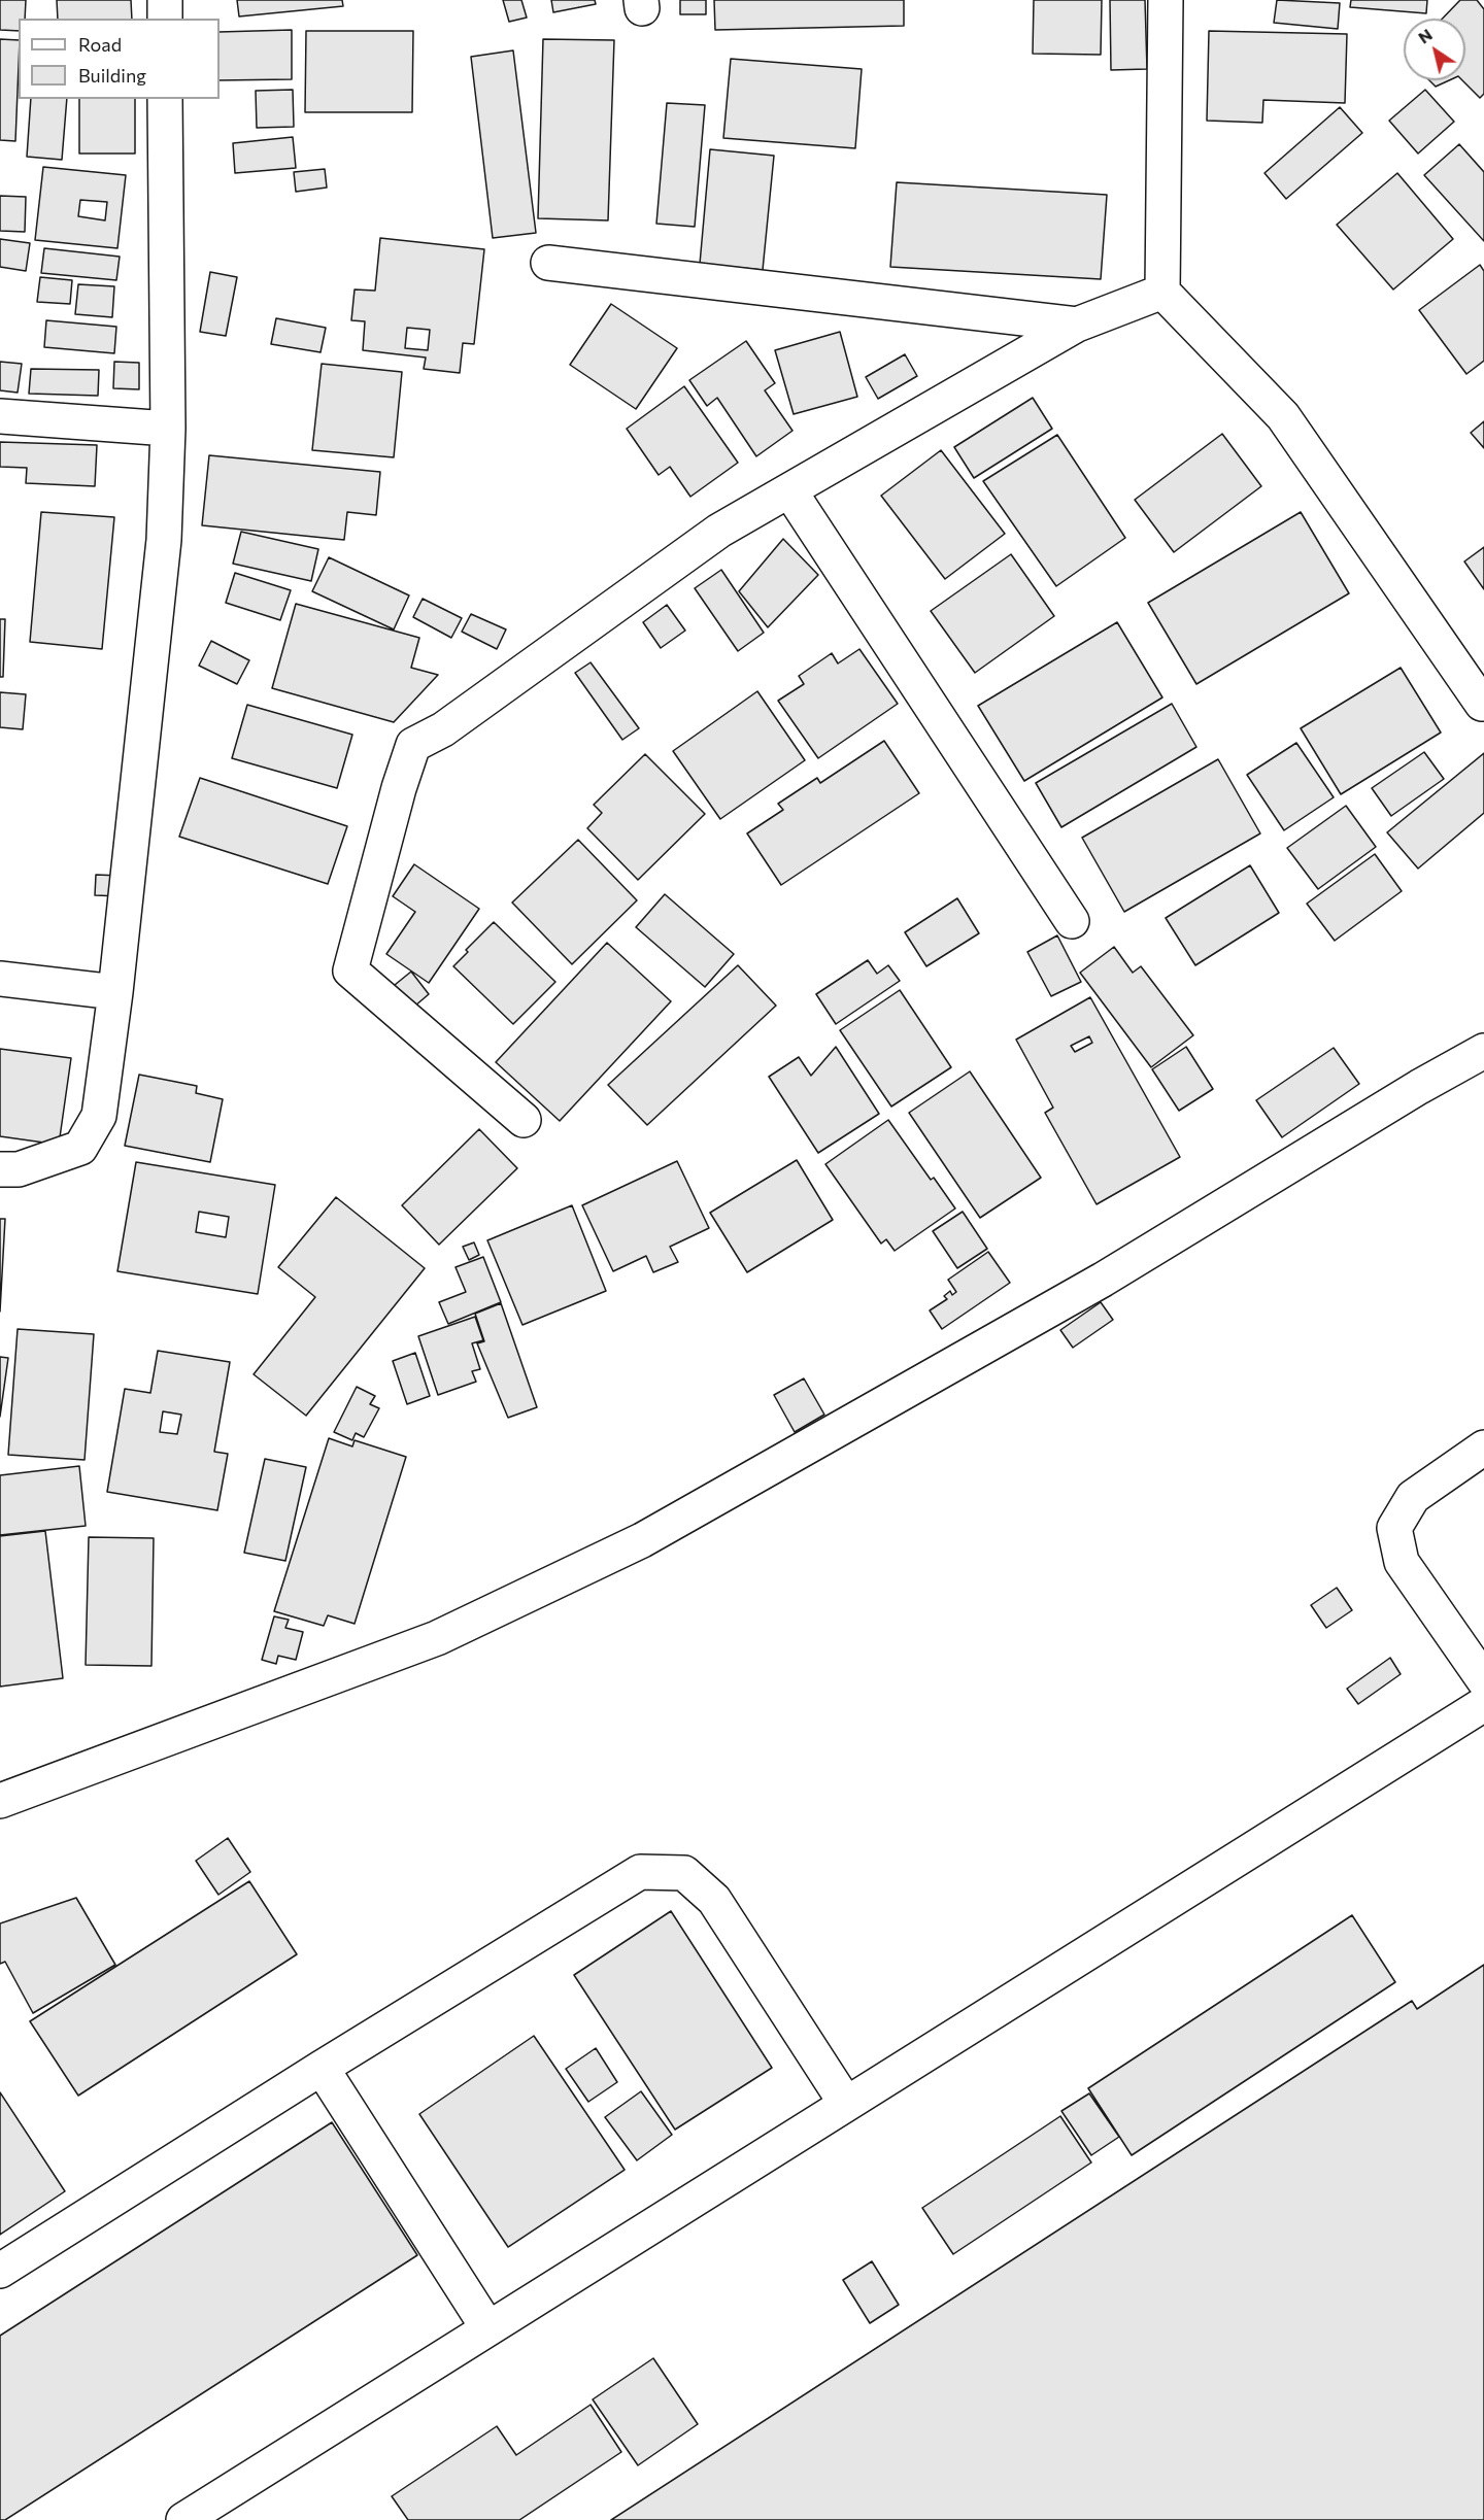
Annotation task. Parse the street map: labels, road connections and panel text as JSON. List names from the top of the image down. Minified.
{"legend":["Road","Building"],"north":"top left"}
